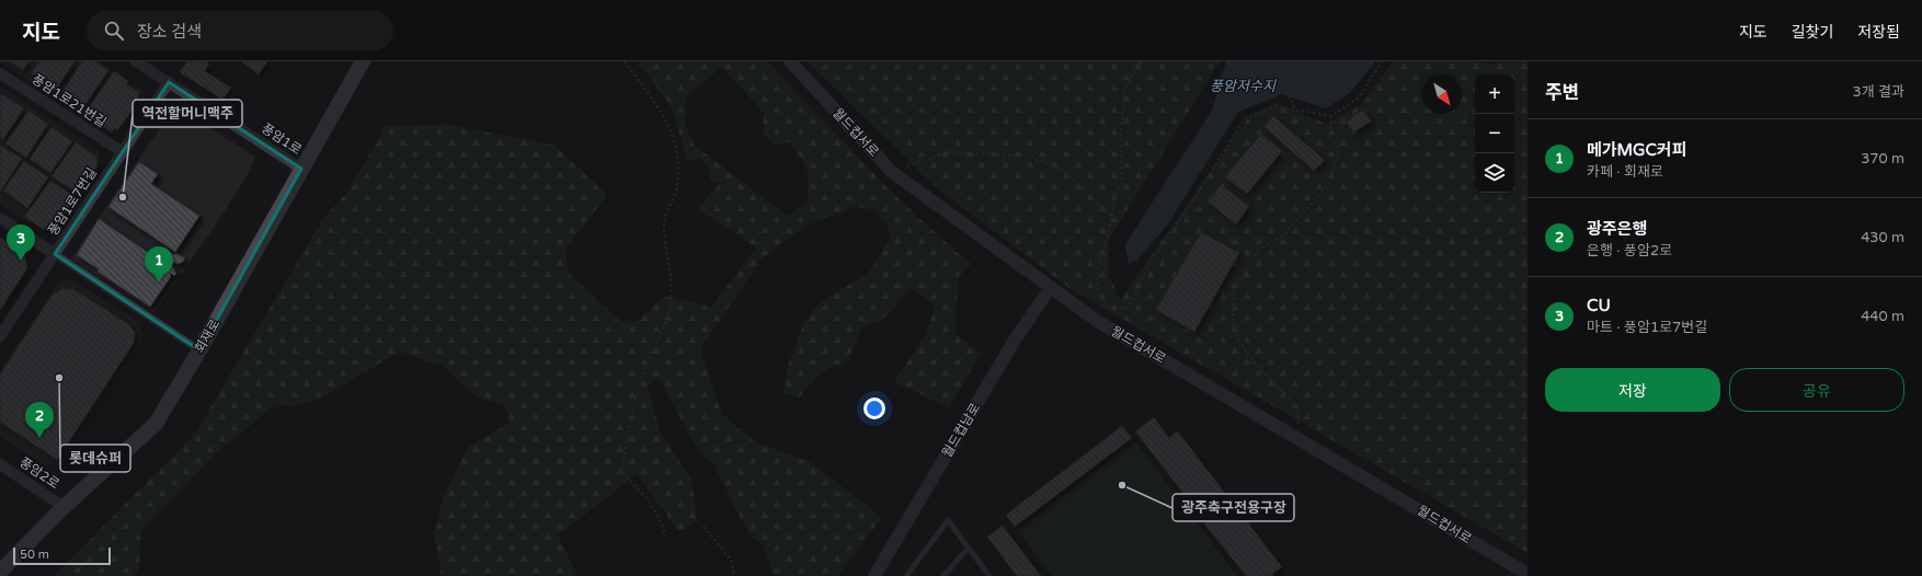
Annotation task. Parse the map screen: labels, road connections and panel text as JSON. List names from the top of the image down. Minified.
{"streets":{"main road":["회재로"],"street":["풍암1로21번길","월드컵서로","풍암1로","풍암1로7번길","월드컵남로","풍암2로"]},"crossings":[["풍암1로21번길","풍암1로7번길"],["월드컵서로","월드컵남로"],["풍암1로","풍암1로7번길"],["풍암1로","회재로"],["회재로","풍암2로"]],"water":["풍암저수지"],"places":["역전할머니맥주","롯데슈퍼","광주축구전용구장"],"scale_bar":"50 m","north":"bottom right","page":{"header":"지도","search":"장소 검색","nav":["지도","길찾기","저장됨"],"heading":["주변","3개 결과"],"map_buttons":["+","−"],"list":[{"mark":"1","name":"메가MGC커피","note":"카페 · 회재로","value":"370 m"},{"mark":"2","name":"광주은행","note":"은행 · 풍암2로","value":"430 m"},{"mark":"3","name":"CU","note":"마트 · 풍암1로7번길","value":"440 m"}],"pins":["3","1","2"],"buttons":["저장","공유"],"scale":"50 m"}}
